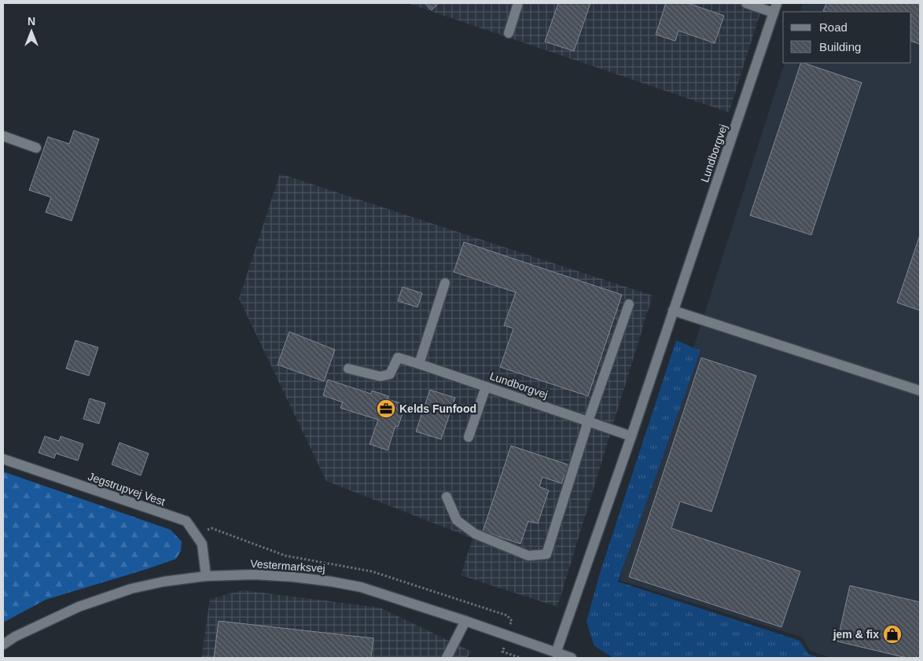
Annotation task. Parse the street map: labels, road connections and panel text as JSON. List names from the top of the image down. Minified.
{"streets":{"street":["Lundborgvej","Jegstrupvej Vest","Vestermarksvej"]},"crossings":[["Lundborgvej","Vestermarksvej"],["Jegstrupvej Vest","Vestermarksvej"]],"places":{"office":["Kelds Funfood"],"shop":["jem & fix"]},"legend":["Road","Building"],"north":"top"}
